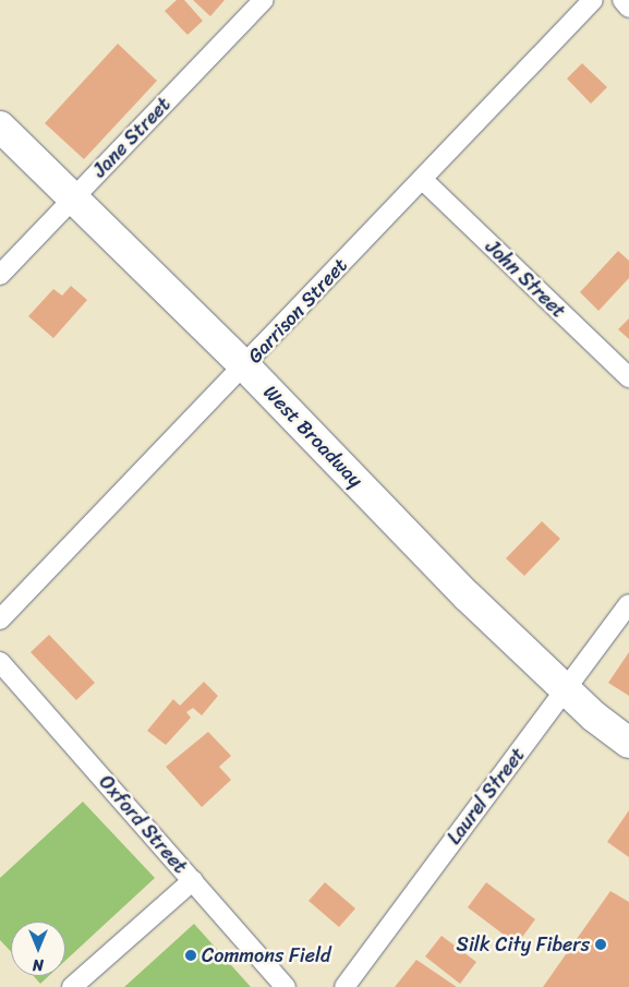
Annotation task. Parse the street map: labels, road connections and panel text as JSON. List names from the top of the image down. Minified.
{"streets":{"main road":["West Broadway"],"street":["Jane Street","John Street","Garrison Street","Laurel Street","Oxford Street"]},"crossings":[["Jane Street","West Broadway"],["John Street","Garrison Street"],["Garrison Street","West Broadway"],["West Broadway","Laurel Street"]],"places":["Silk City Fibers","Commons Field"],"north":"bottom"}
